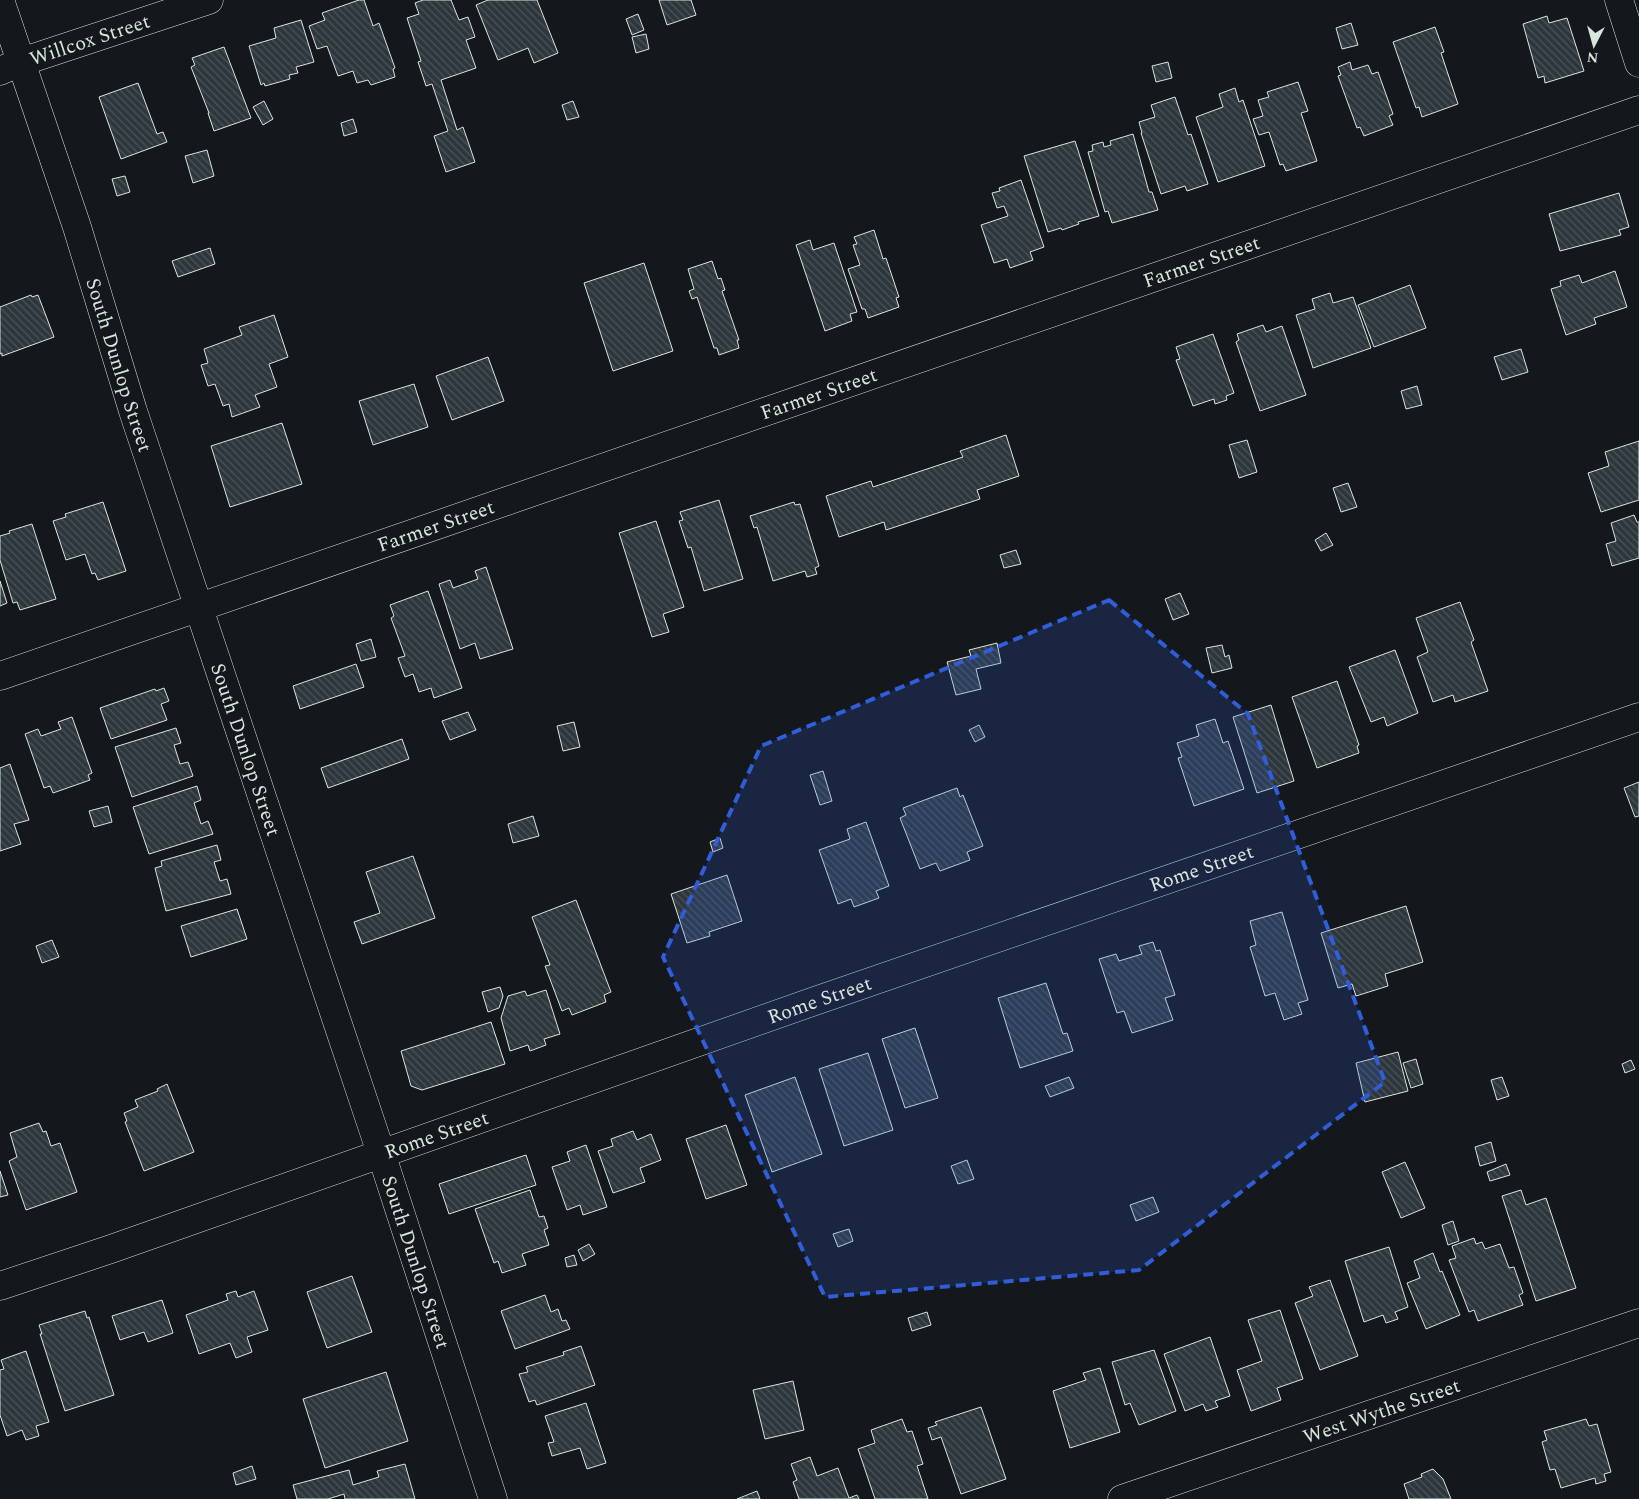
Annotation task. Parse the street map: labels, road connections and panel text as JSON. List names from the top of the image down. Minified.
{"streets":{"street":["Willcox Street","Farmer Street","South Dunlop Street","Rome Street","West Wythe Street"]},"crossings":[["Willcox Street","South Dunlop Street"],["Farmer Street","South Dunlop Street"],["South Dunlop Street","Rome Street"]],"north":"bottom"}
